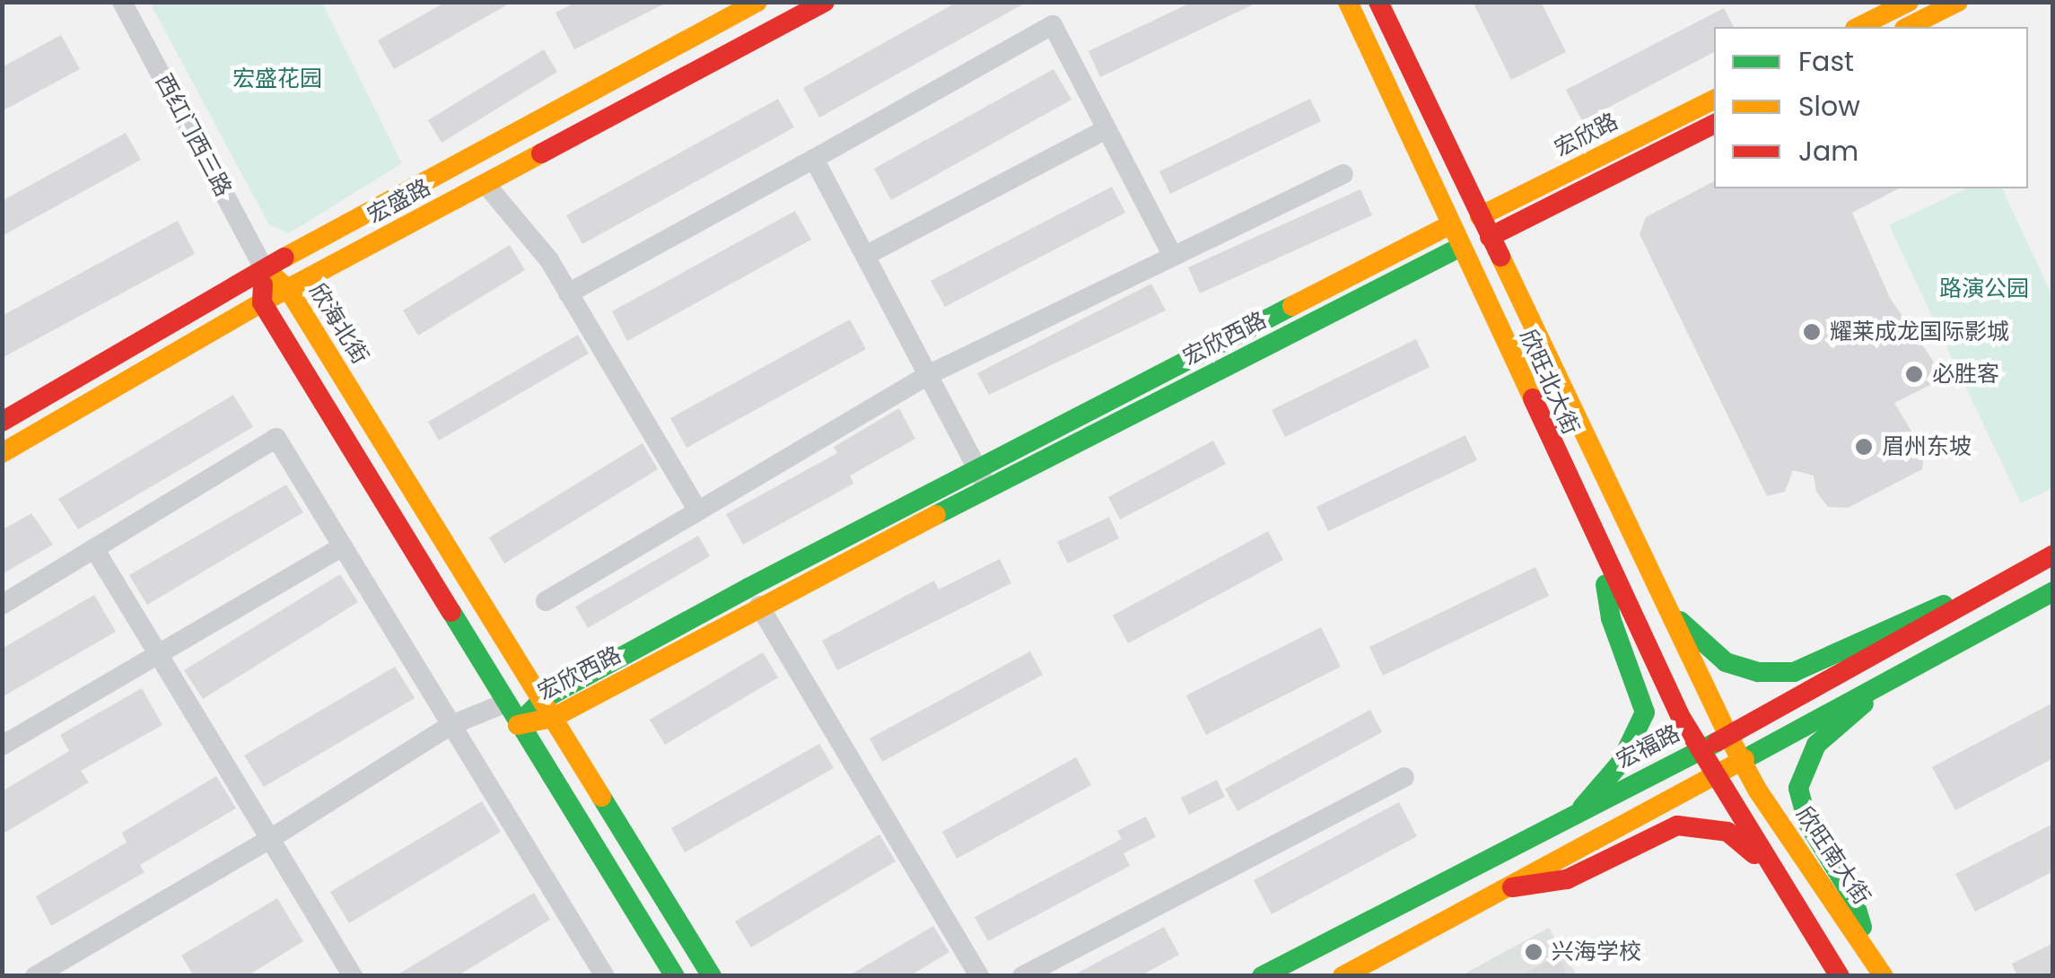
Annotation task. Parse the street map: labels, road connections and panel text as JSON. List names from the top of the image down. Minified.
{"streets":{"street":["西红门西三路","宏欣路","宏盛路","欣海北街","宏欣西路","欣旺北大街","宏福路","欣旺南大街"]},"crossings":[["西红门西三路","宏盛路"],["西红门西三路","欣海北街"],["宏欣路","欣旺北大街"],["宏盛路","欣海北街"],["欣海北街","宏欣西路"],["宏欣西路","欣旺北大街"],["欣旺北大街","宏福路"],["欣旺北大街","欣旺南大街"]],"parks":["宏盛花园","路演公园"],"places":["耀莱成龙国际影城","必胜客","眉州东坡","兴海学校"],"legend":["Fast","Slow","Jam"]}
